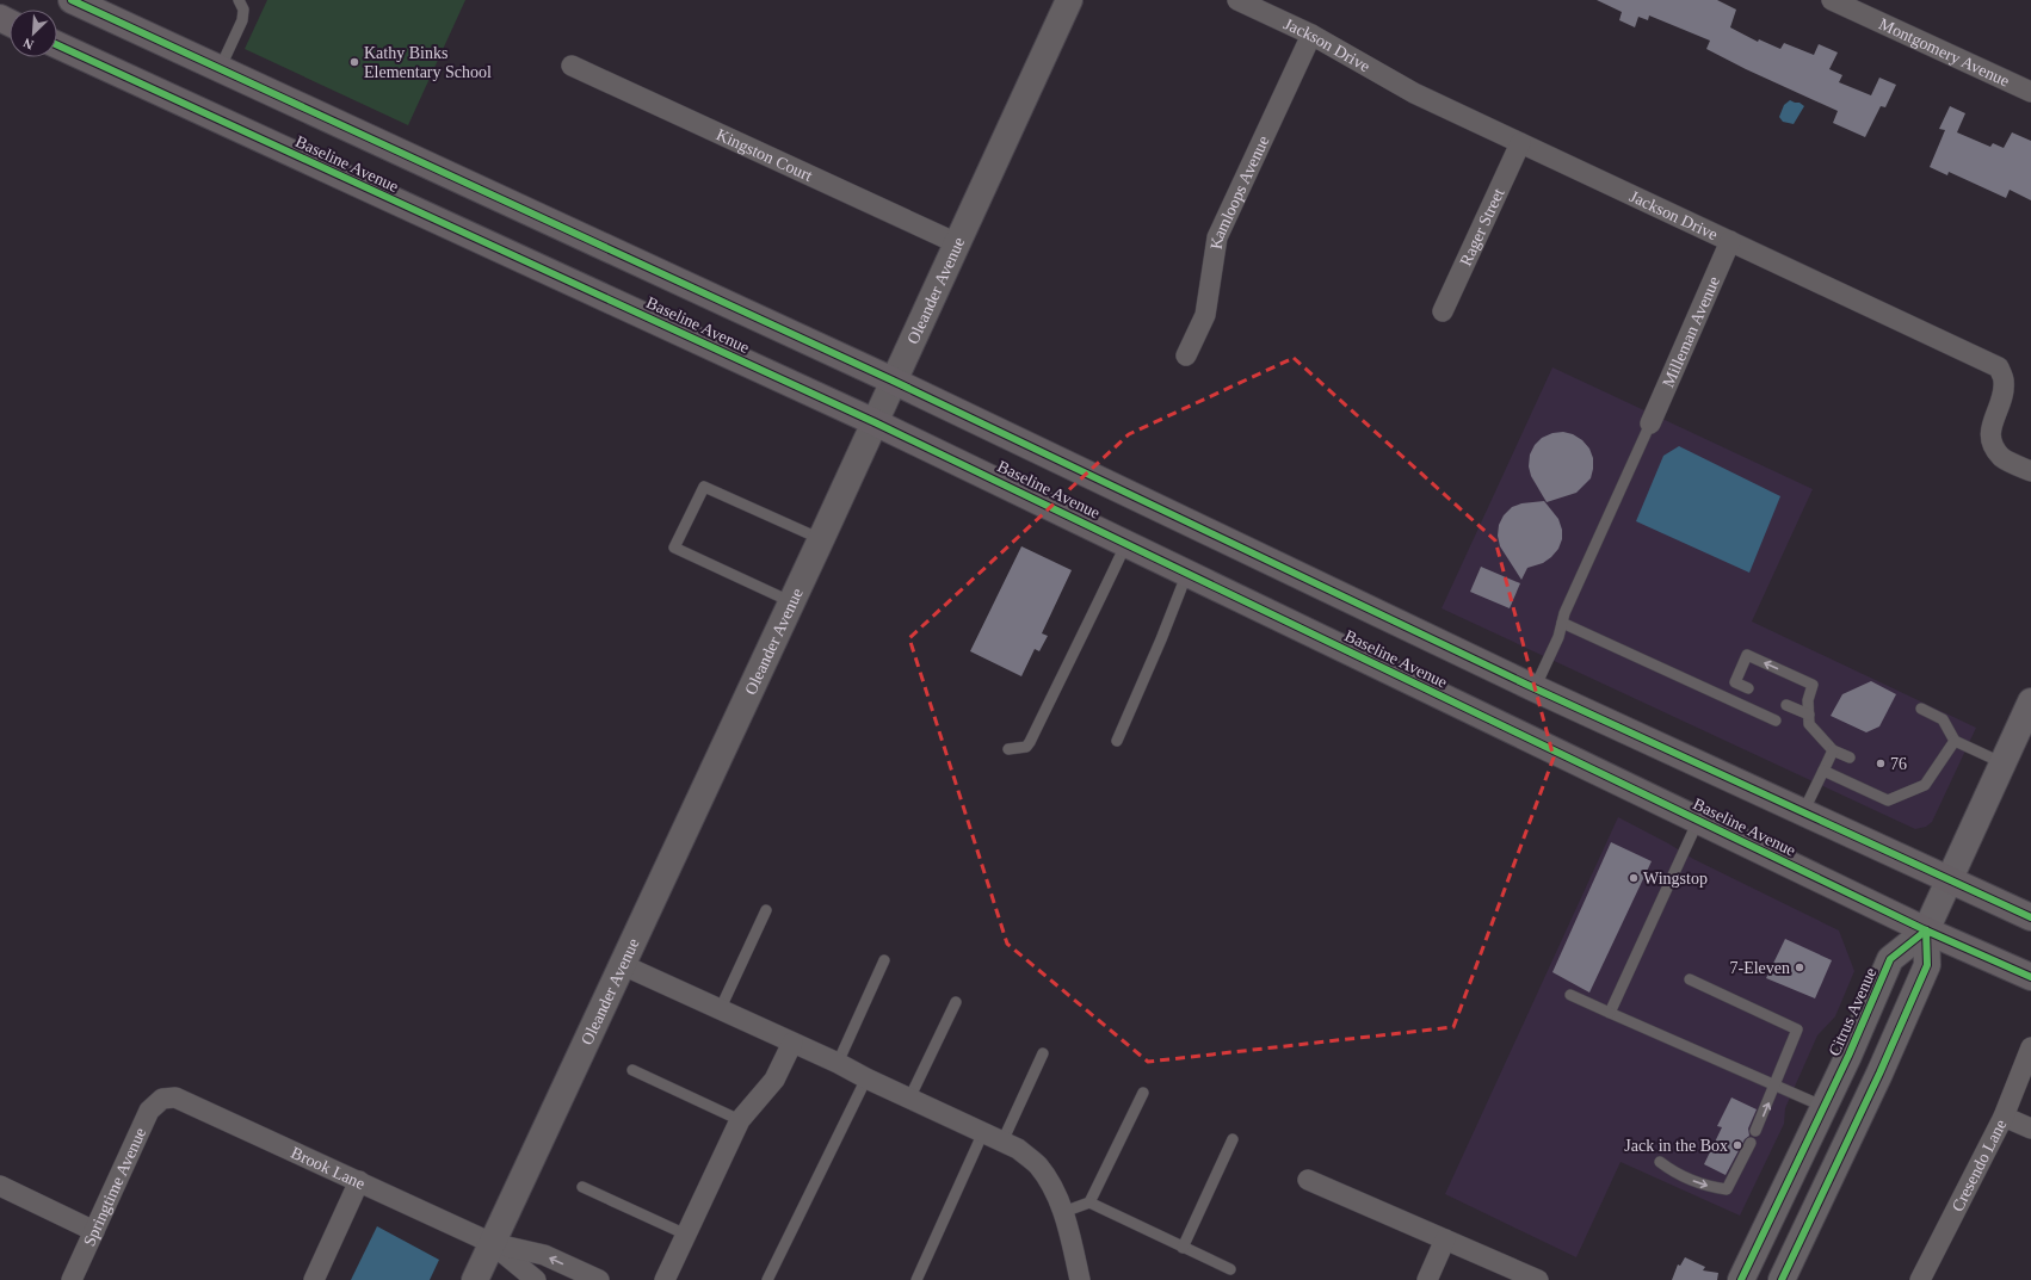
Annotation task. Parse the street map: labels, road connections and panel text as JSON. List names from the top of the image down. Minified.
{"streets":{"main road":["Baseline Avenue","Citrus Avenue"],"street":["Jackson Drive","Montgomery Avenue","Kingston Court","Kamloops Avenue","Rager Street","Oleander Avenue","Milleman Avenue","Cresendo Lane","Brook Lane","Springtime Avenue"]},"crossings":[["Jackson Drive","Kamloops Avenue"],["Jackson Drive","Rager Street"],["Jackson Drive","Milleman Avenue"],["Kingston Court","Oleander Avenue"],["Baseline Avenue","Oleander Avenue"],["Baseline Avenue","Citrus Avenue"],["Oleander Avenue","Brook Lane"],["Brook Lane","Springtime Avenue"]],"places":["Kathy Binks Elementary School","76","Wingstop","7-Eleven","Jack in the Box"],"north":"bottom left"}
